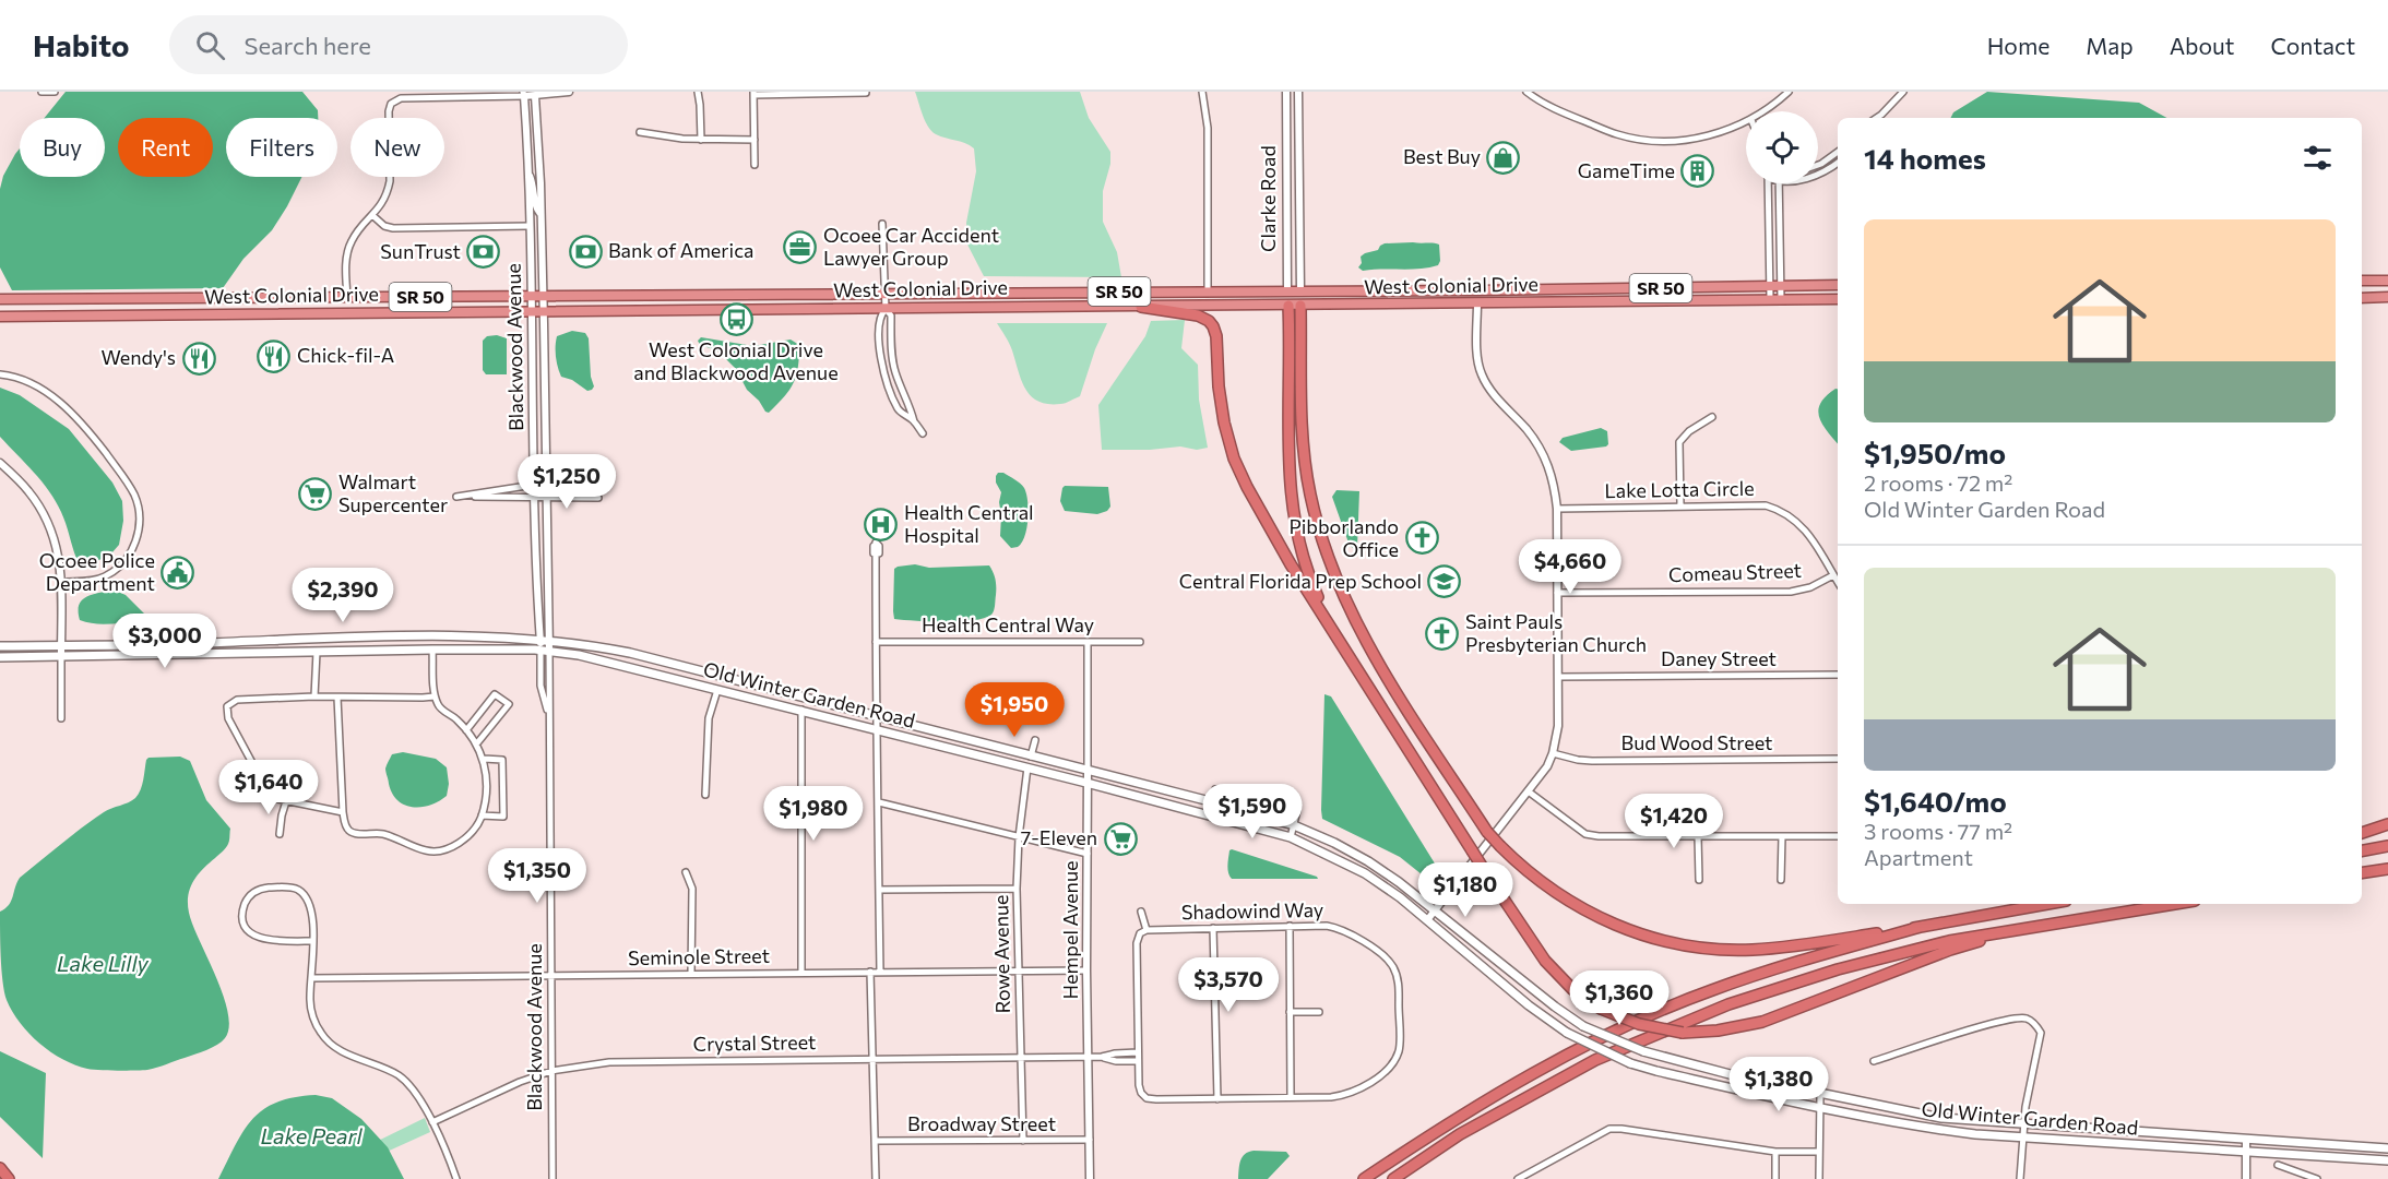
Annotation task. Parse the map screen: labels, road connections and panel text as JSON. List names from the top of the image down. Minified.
{"streets":{"highway":["Clarke Road","West Colonial Drive","SR 50"],"main road":["Old Winter Garden Road"],"street":["Blackwood Avenue","Lake Lotta Circle","Comeau Street","Health Central Way","Daney Street","Bud Wood Street","Shadowind Way","Hempel Avenue","Rowe Avenue","Seminole Street","Crystal Street","Broadway Street"]},"crossings":[["Clarke Road","West Colonial Drive"],["West Colonial Drive","Blackwood Avenue"],["Blackwood Avenue","Old Winter Garden Road"],["Blackwood Avenue","Seminole Street"],["Blackwood Avenue","Crystal Street"],["Lake Lotta Circle","Comeau Street"],["Health Central Way","Hempel Avenue"],["Old Winter Garden Road","Hempel Avenue"],["Old Winter Garden Road","Rowe Avenue"],["Hempel Avenue","Seminole Street"],["Hempel Avenue","Crystal Street"],["Hempel Avenue","Broadway Street"],["Rowe Avenue","Seminole Street"],["Rowe Avenue","Crystal Street"],["Rowe Avenue","Broadway Street"]],"water":["Lake Lilly","Lake Pearl"],"places":{"shop":["Best Buy"],"building":["GameTime"],"office":["Ocoee Car Accident Lawyer Group"],"bank":["Bank of America","SunTrust"],"bus stop":["West Colonial Drive and Blackwood Avenue"],"restaurant":["Chick-fil-A","Wendy's"],"supermarket":["Walmart Supercenter","7-Eleven"],"hospital":["Health Central Hospital"],"church":["Pibborlando Office","Saint Pauls Presbyterian Church"],"public building":["Ocoee Police Department"],"school or university":["Central Florida Prep School"]},"page":{"header":"Habito","search":"Search here","nav":["Home","Map","About","Contact"],"chip":["Buy","Rent","Filters","New"],"heading":"14 homes","list":[{"name":"$1,950/mo","note":"2 rooms · 72 m² · Old Winter Garden Road"},{"name":"$1,640/mo","note":"3 rooms · 77 m² · Apartment"}],"price":["$1,250","$4,660","$2,390","$3,000","$1,950","$1,640","$1,590","$1,980","$1,420","$1,350","$1,180","$3,570","$1,360","$1,380"]}}
